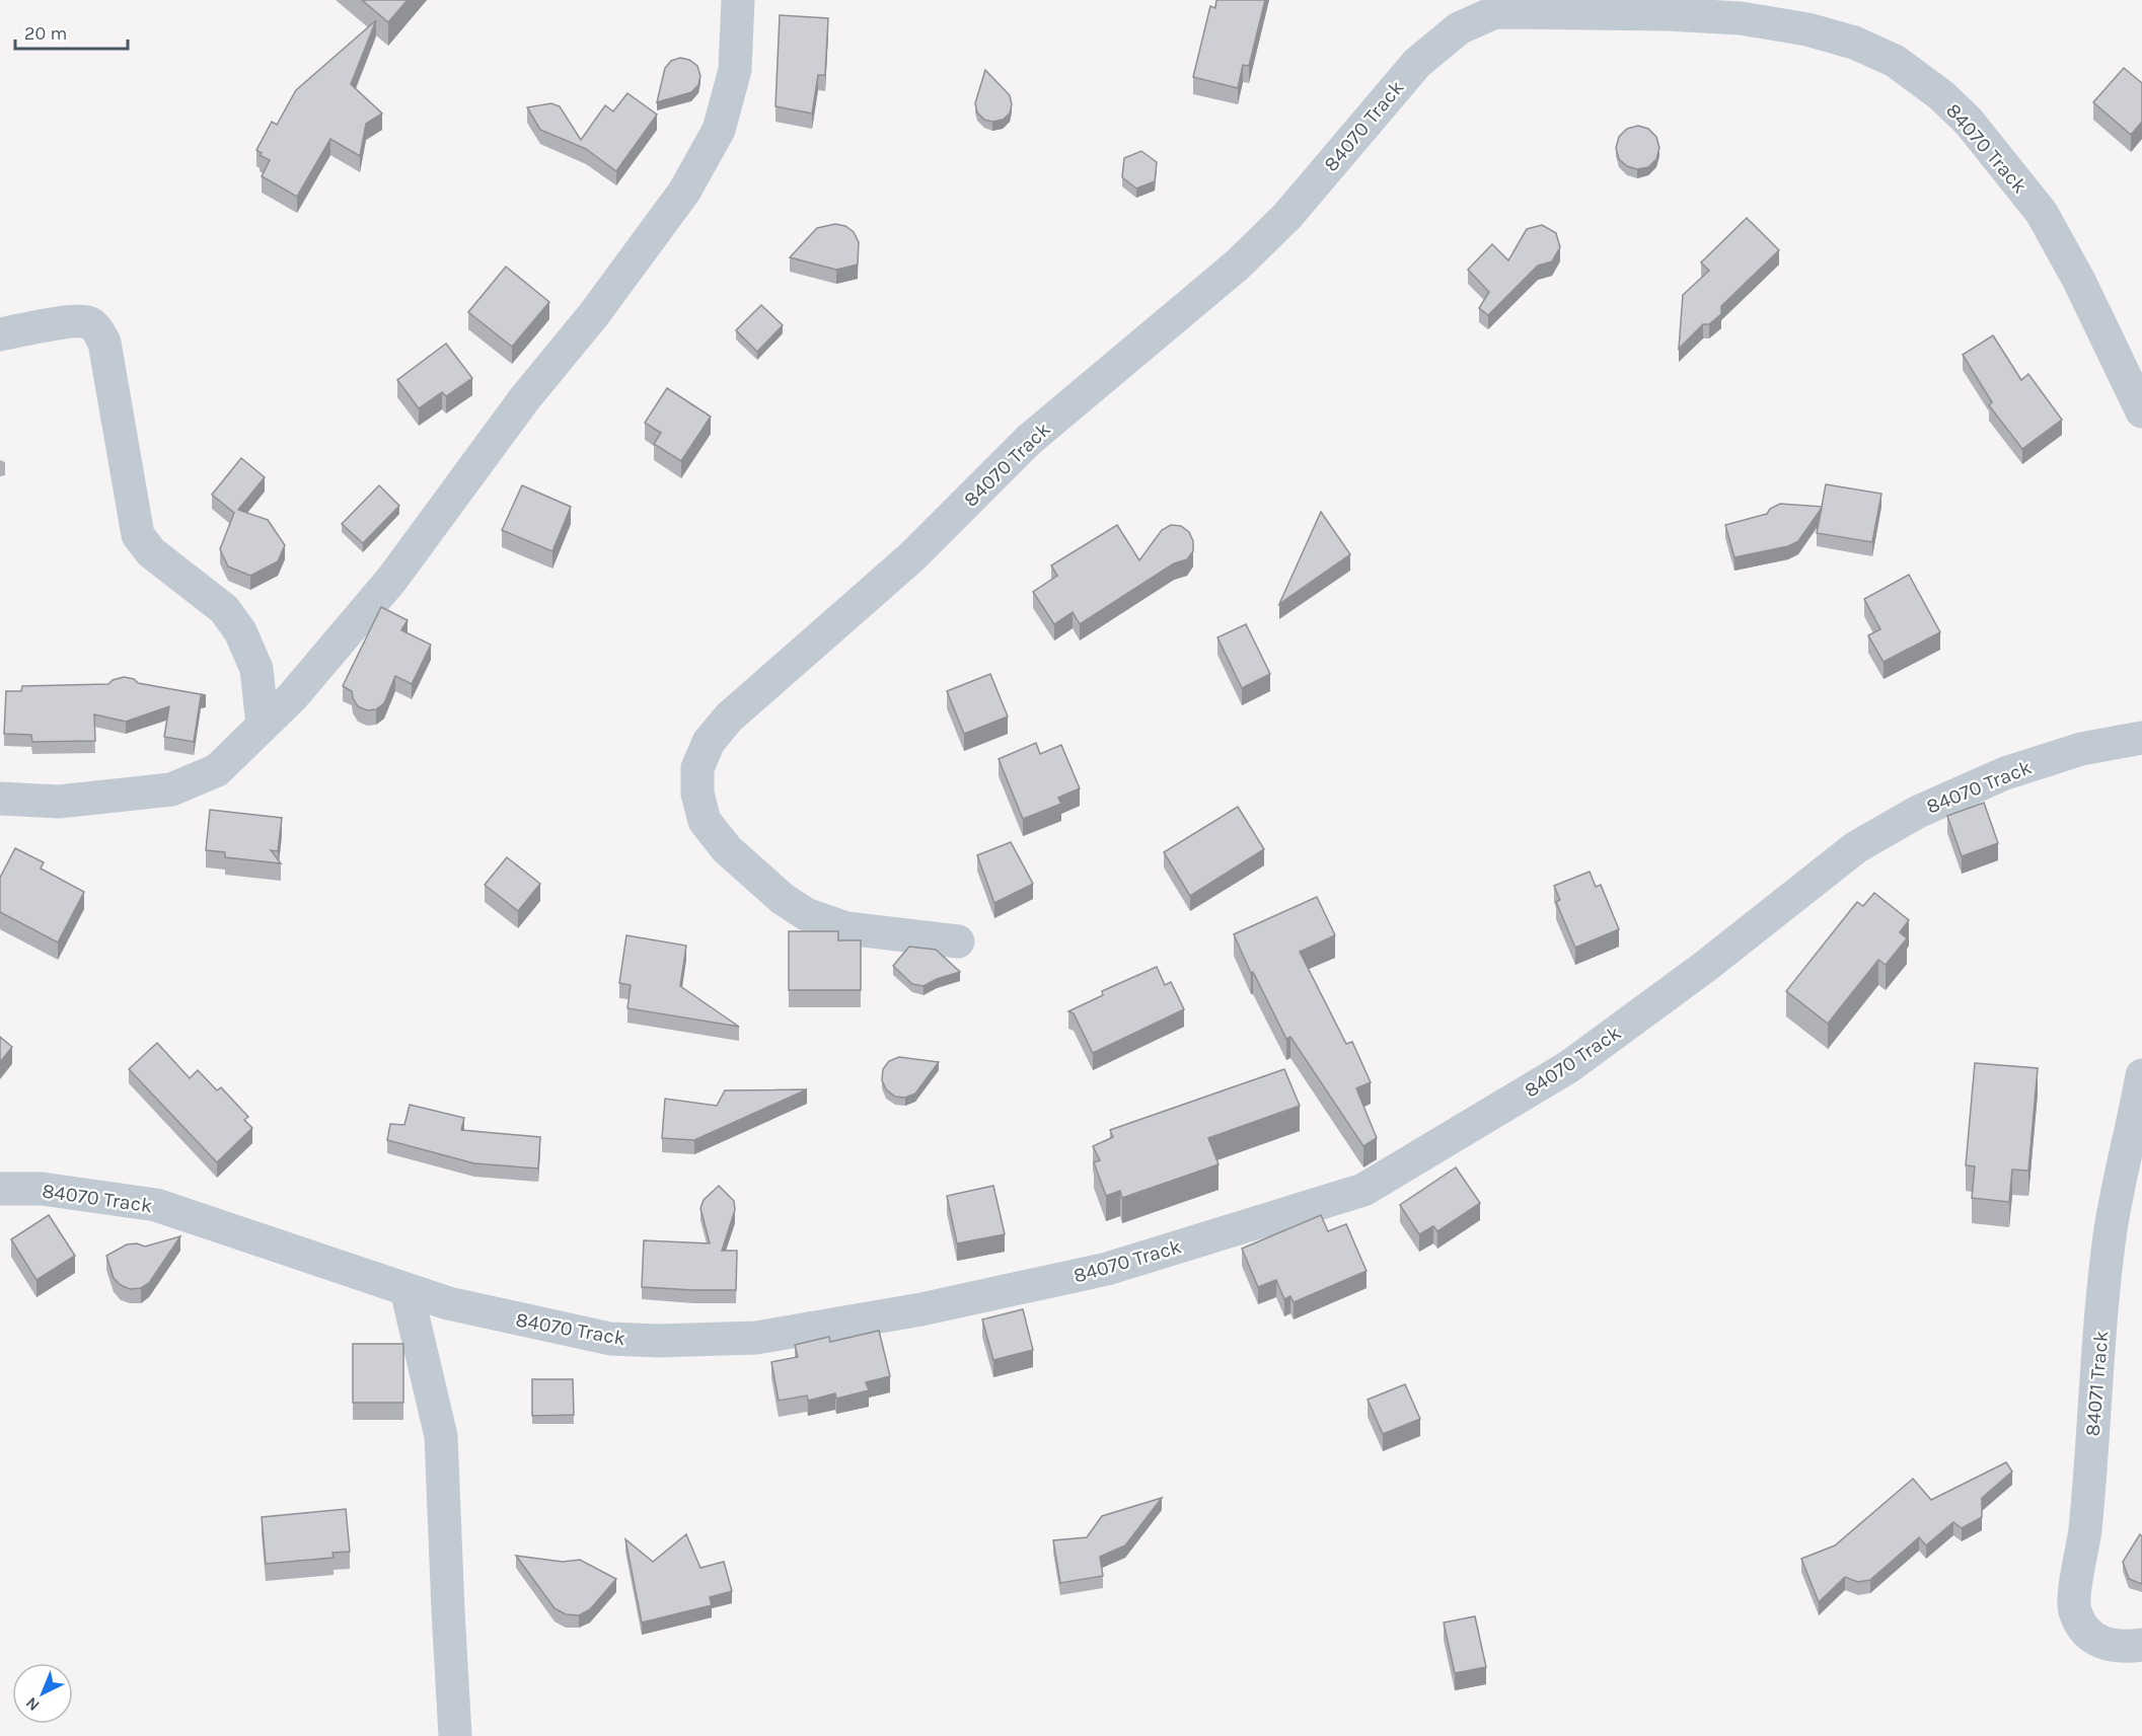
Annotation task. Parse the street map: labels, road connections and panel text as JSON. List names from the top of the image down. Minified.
{"streets":{"street":["84070 Track","84071 Track"]},"scale_bar":"20 m","north":"bottom left"}
